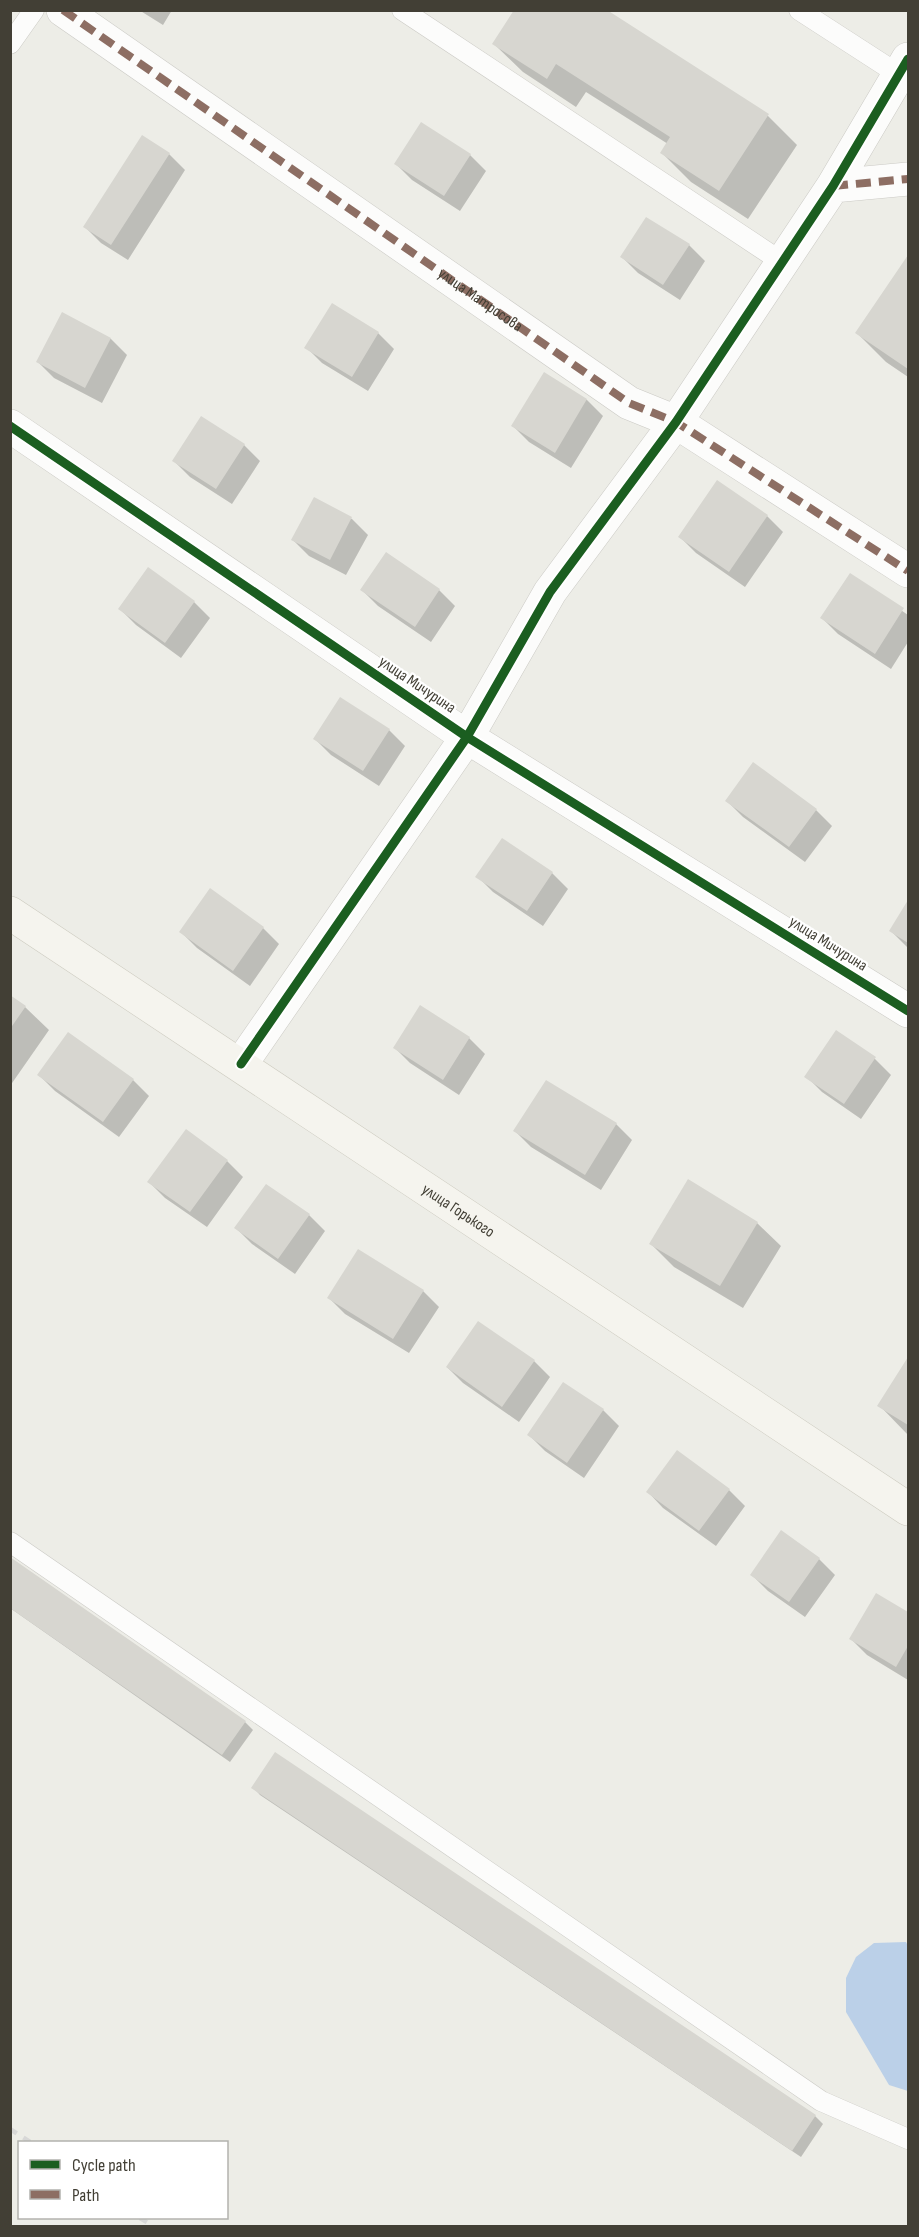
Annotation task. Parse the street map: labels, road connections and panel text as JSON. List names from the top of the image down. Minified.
{"streets":{"main road":["улица Горького"],"street":["улица Матросова","улица Мичурина"]},"legend":["Cycle path","Path"]}
